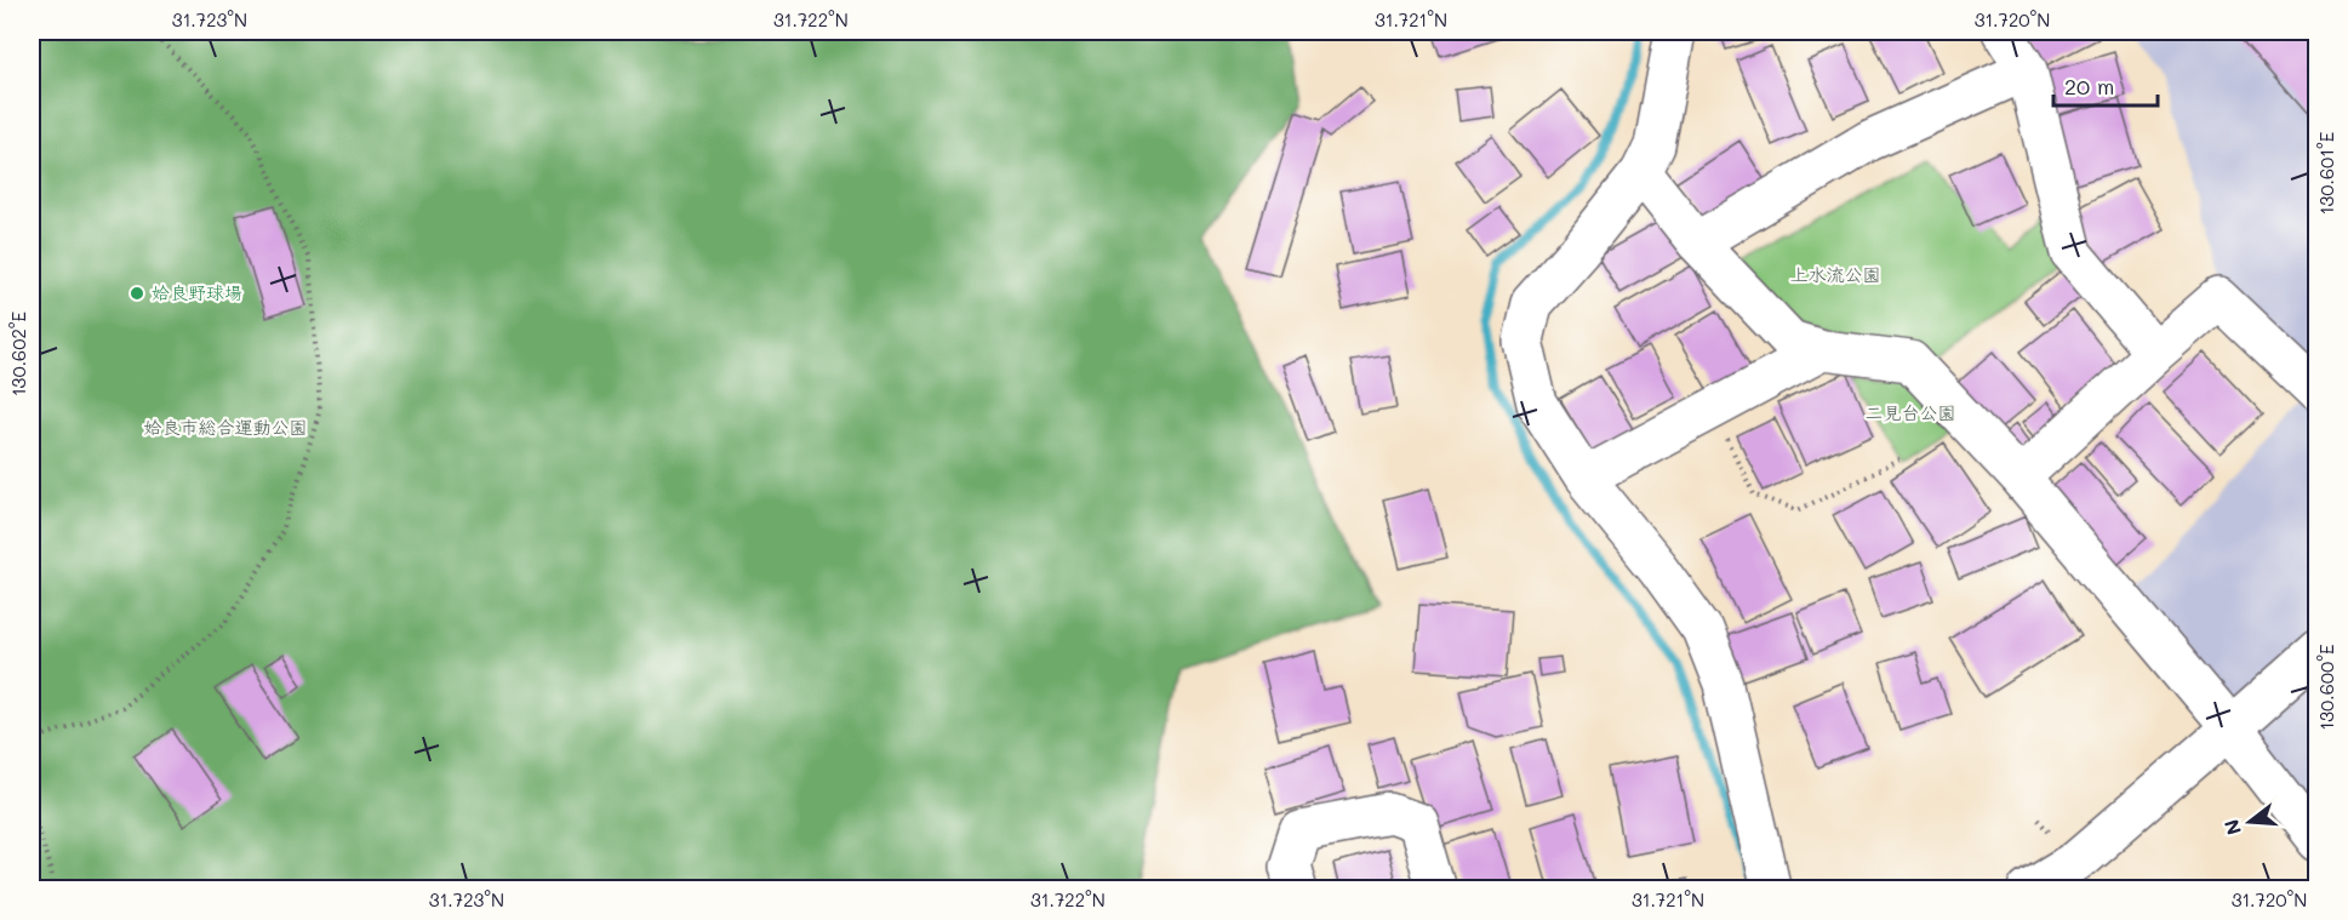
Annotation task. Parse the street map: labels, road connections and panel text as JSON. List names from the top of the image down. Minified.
{"parks":["上水流公園","二見台公園","姶良市総合運動公園"],"places":["姶良野球場"],"scale_bar":"20 m","north":"left","coordinates":["31.723°N","31.722°N","31.721°N","31.720°N","130.601°E","130.602°E","130.600°E"]}
